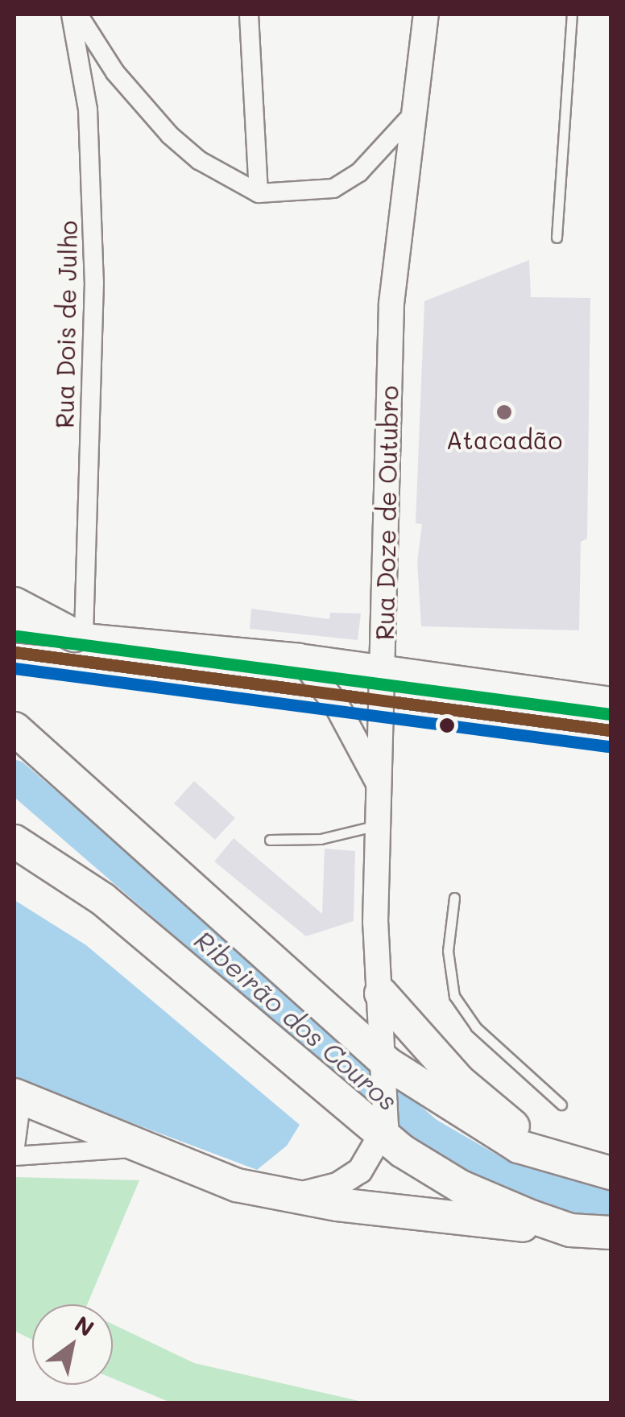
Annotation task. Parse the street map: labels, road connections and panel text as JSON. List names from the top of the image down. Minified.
{"streets":{"street":["Rua Dois de Julho","Rua Doze de Outubro"]},"water":["Ribeirão dos Couros"],"places":["Atacadão"],"north":"top right"}
